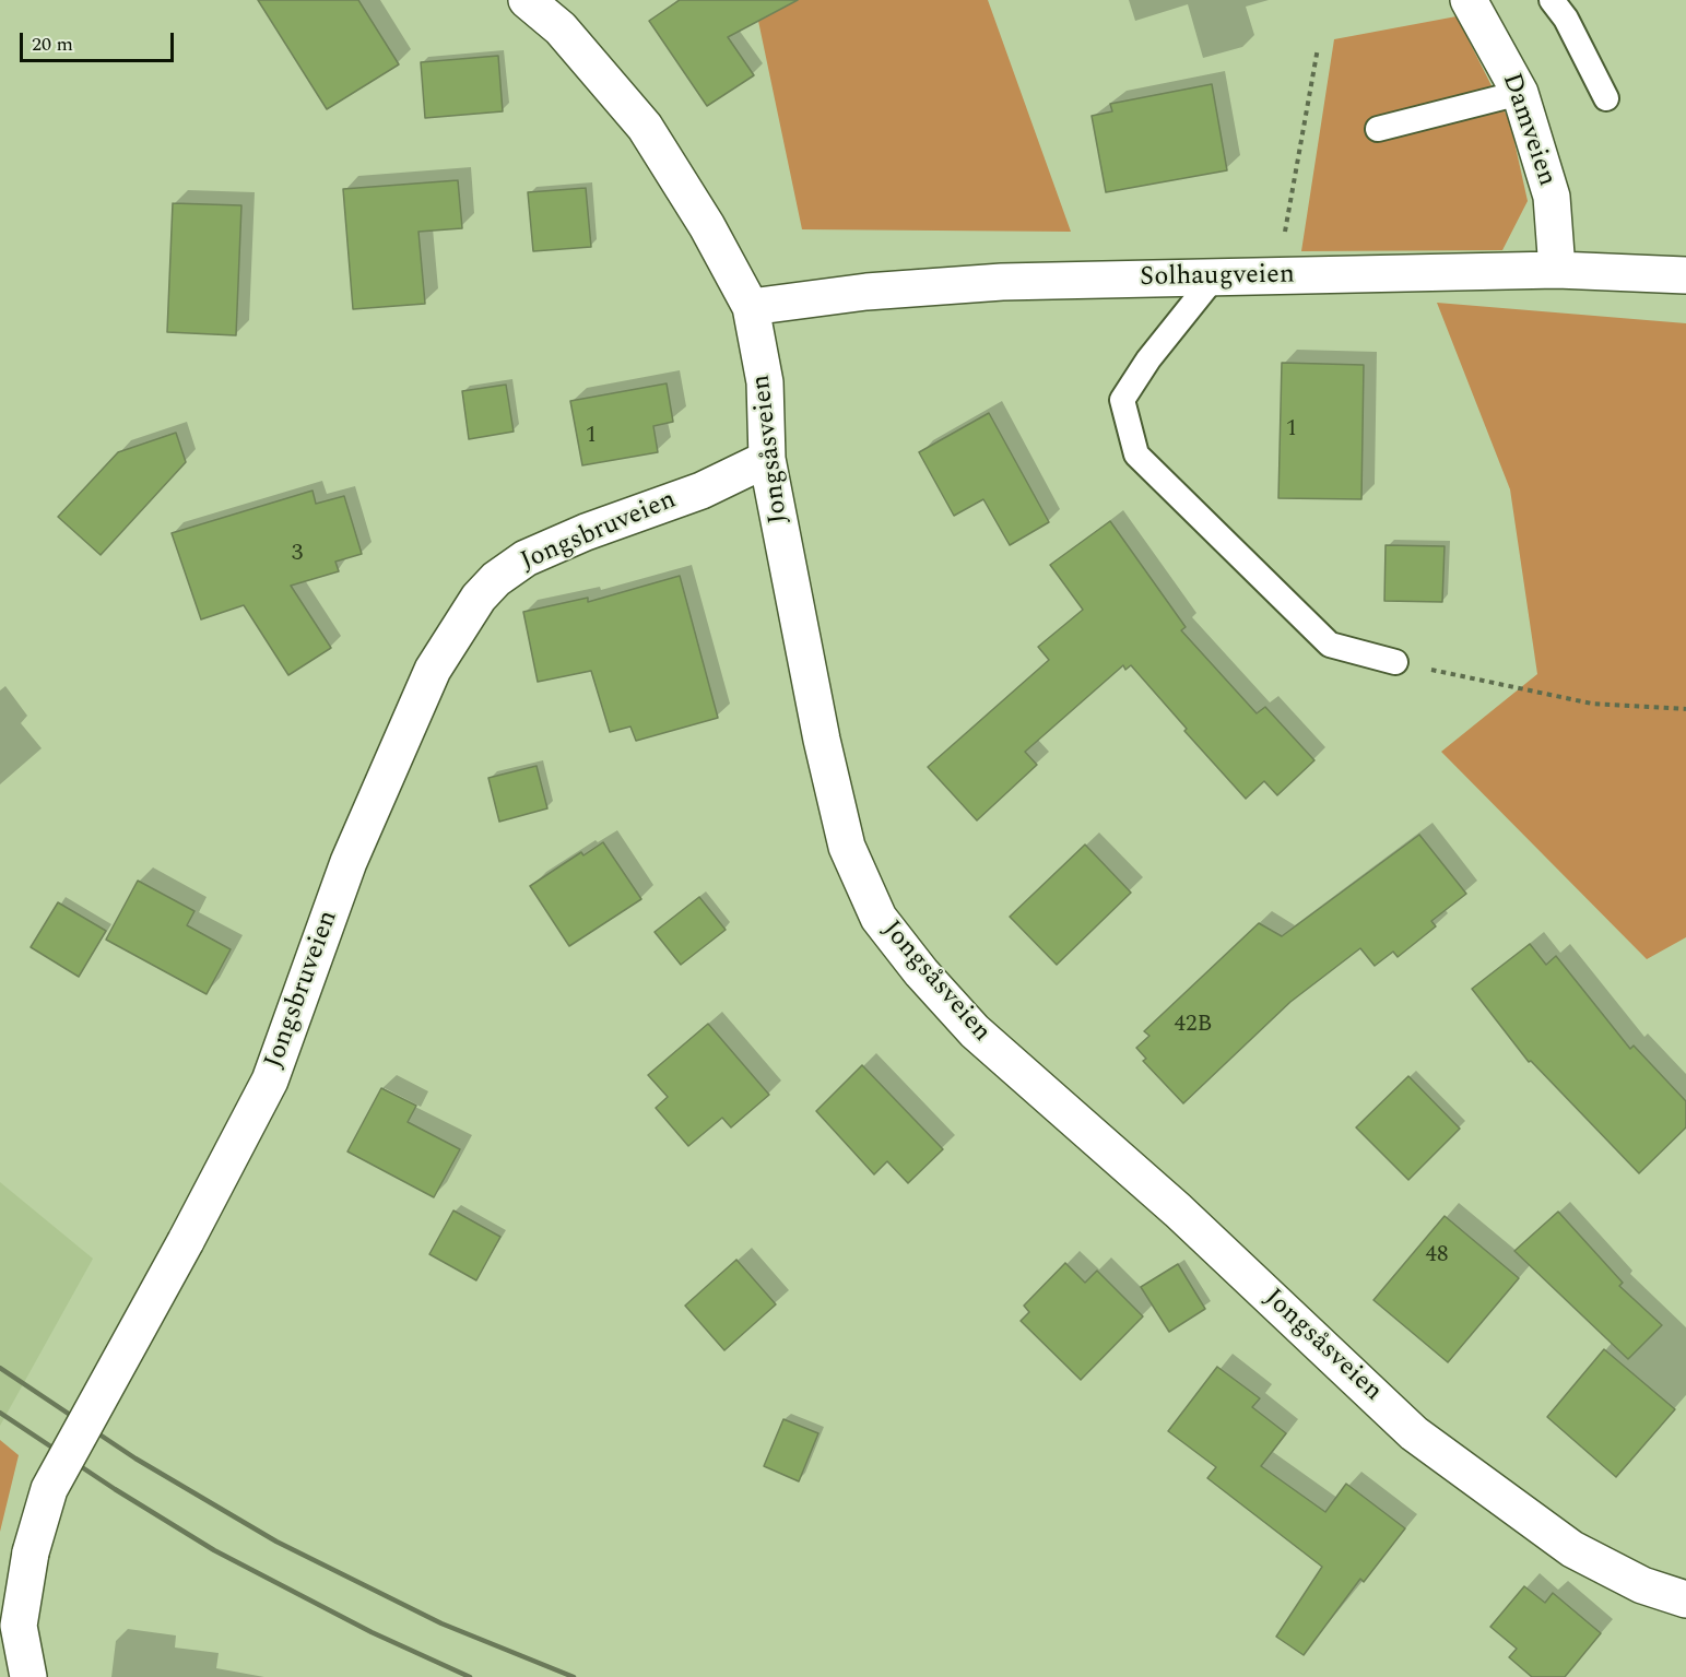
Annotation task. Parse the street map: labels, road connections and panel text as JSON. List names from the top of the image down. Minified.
{"streets":{"street":["Damveien","Solhaugveien","Jongsåsveien","Jongsbruveien"]},"crossings":[["Damveien","Solhaugveien"],["Solhaugveien","Jongsåsveien"],["Jongsåsveien","Jongsbruveien"]],"house_numbers":["1","1","3","42B","48"],"scale_bar":"20 m"}
